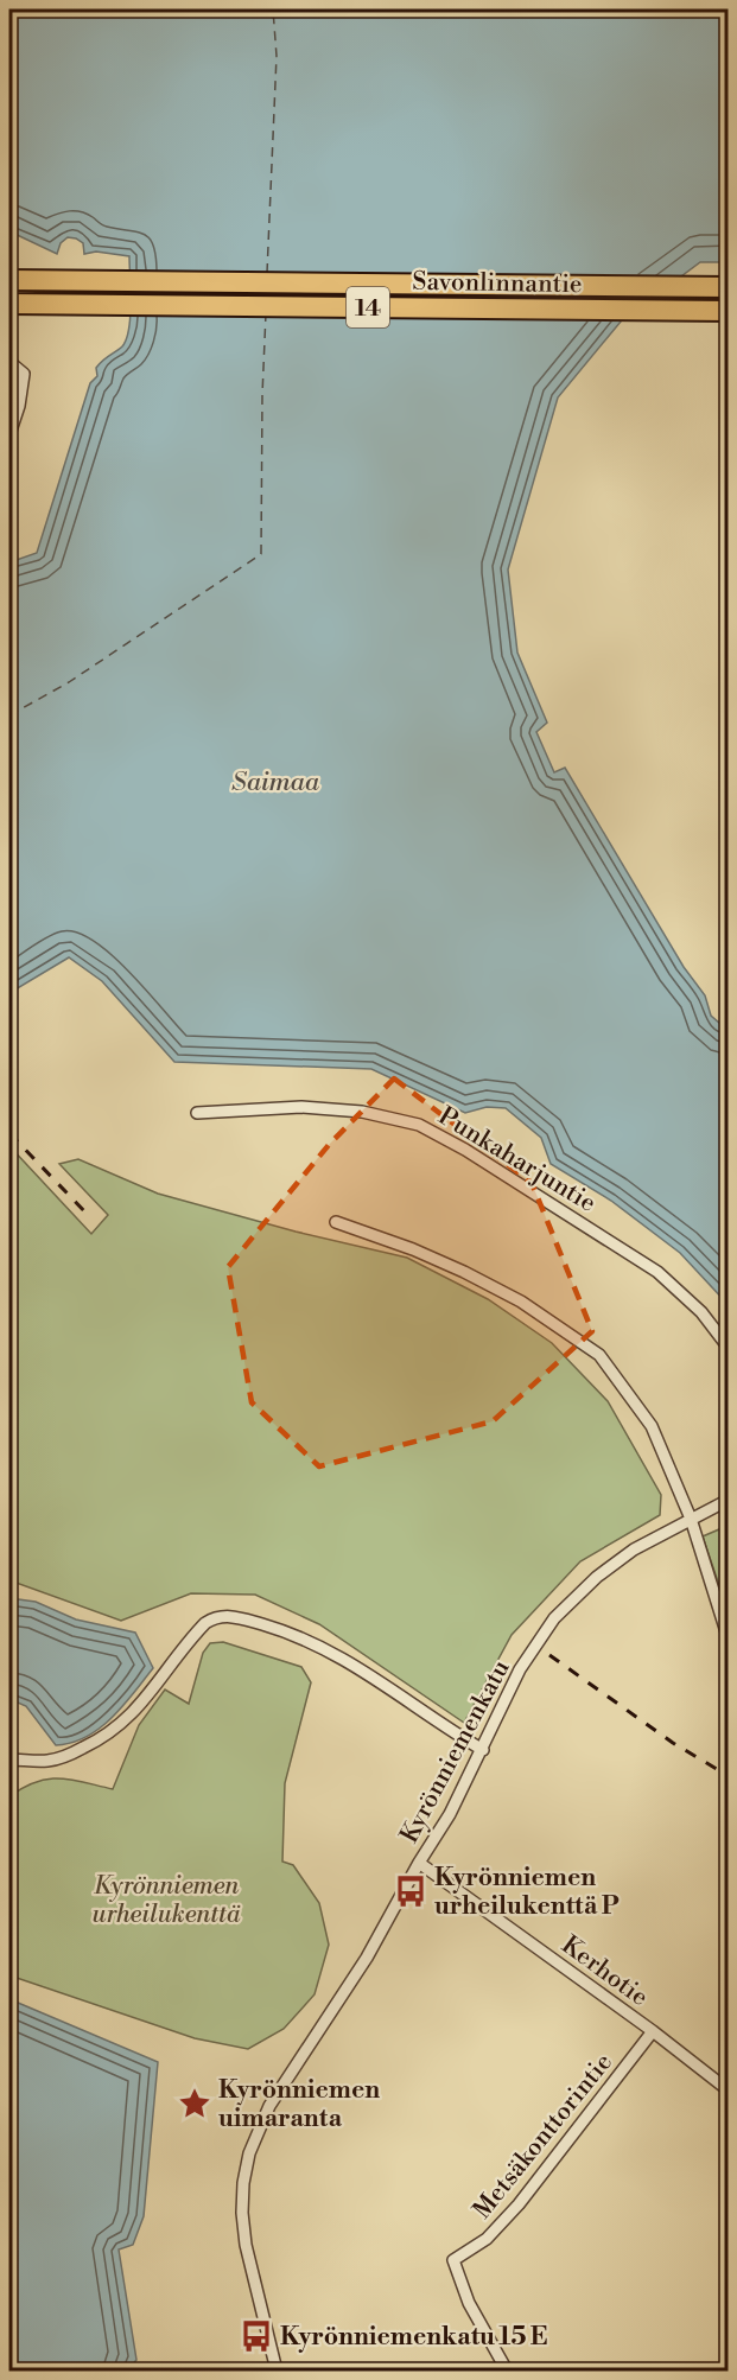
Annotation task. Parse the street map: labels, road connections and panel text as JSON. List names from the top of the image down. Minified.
{"streets":{"highway":["Savonlinnantie","14"],"street":["Punkaharjuntie","Kyrönniemenkatu","Kerhotie","Metsäkonttorintie"]},"crossings":[["Kyrönniemenkatu","Kerhotie"],["Kerhotie","Metsäkonttorintie"]],"water":["Saimaa"],"parks":["Kyrönniemen urheilukenttä"],"places":{"bus stop":["Kyrönniemen urheilukenttä P","Kyrönniemenkatu 15 E"],"place":["Kyrönniemen uimaranta"]}}
